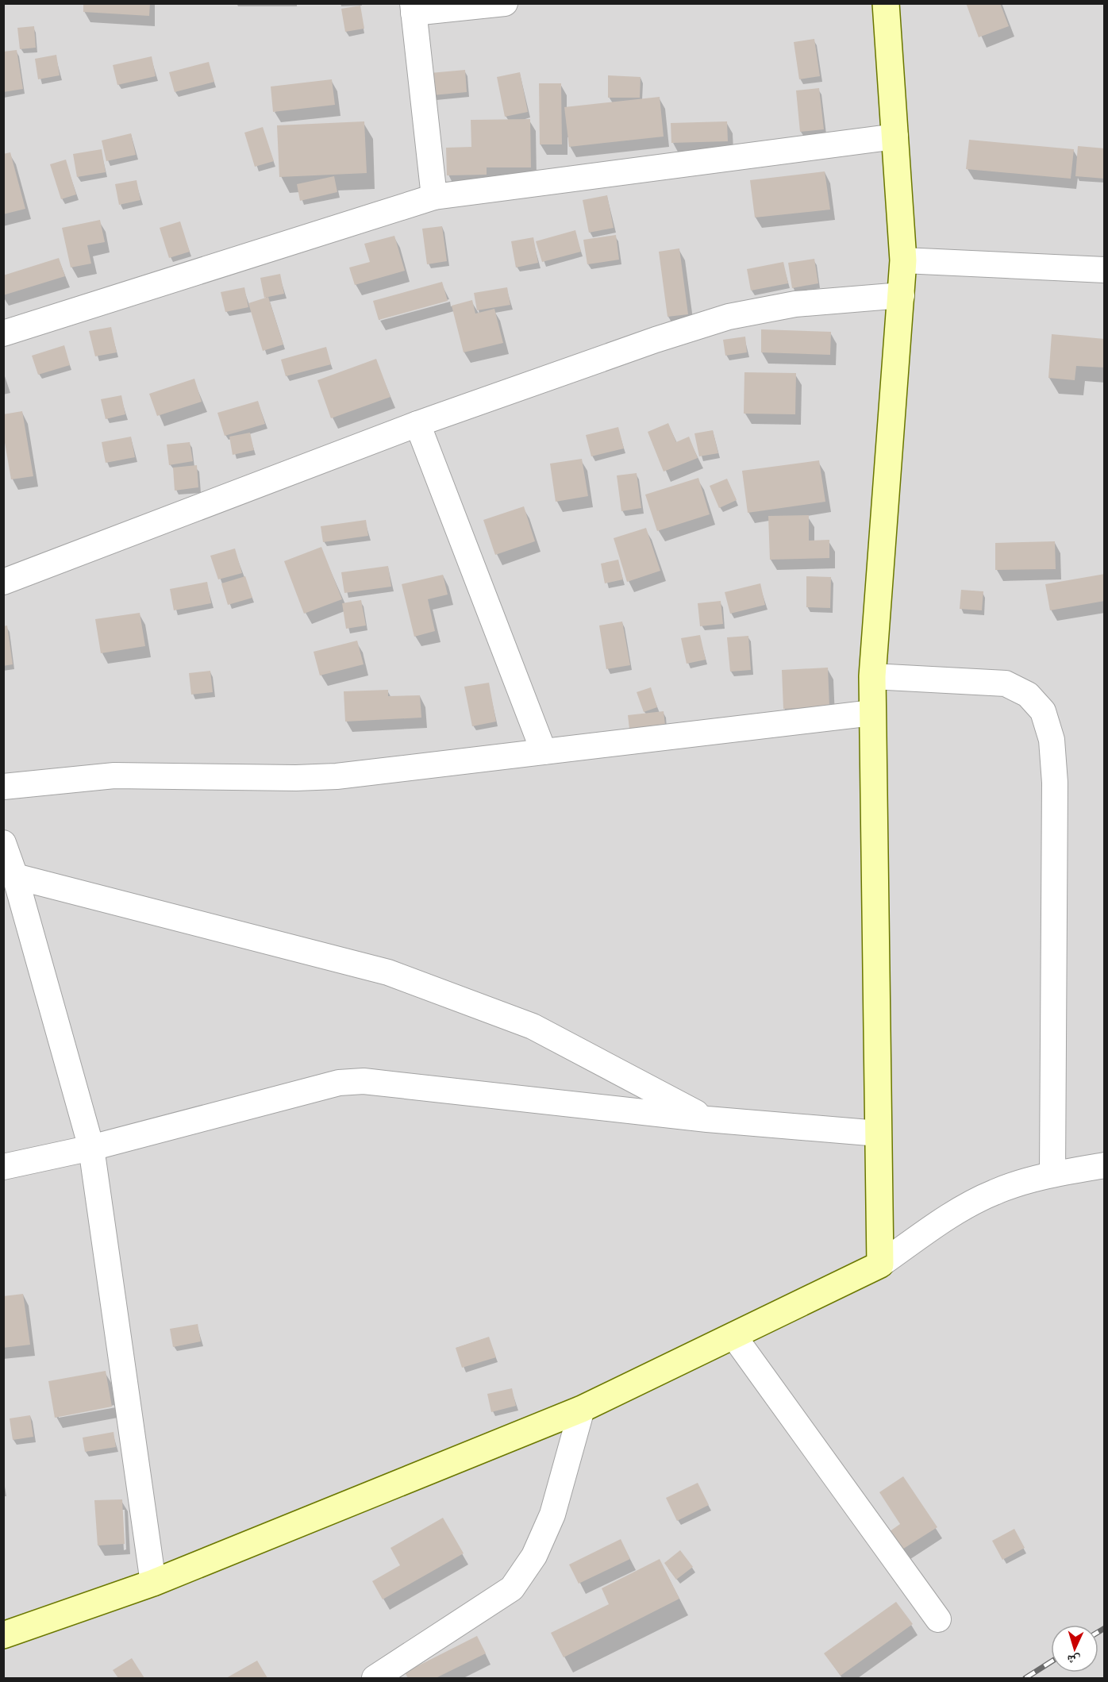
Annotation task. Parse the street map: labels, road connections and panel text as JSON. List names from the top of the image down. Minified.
{"north":"bottom"}
